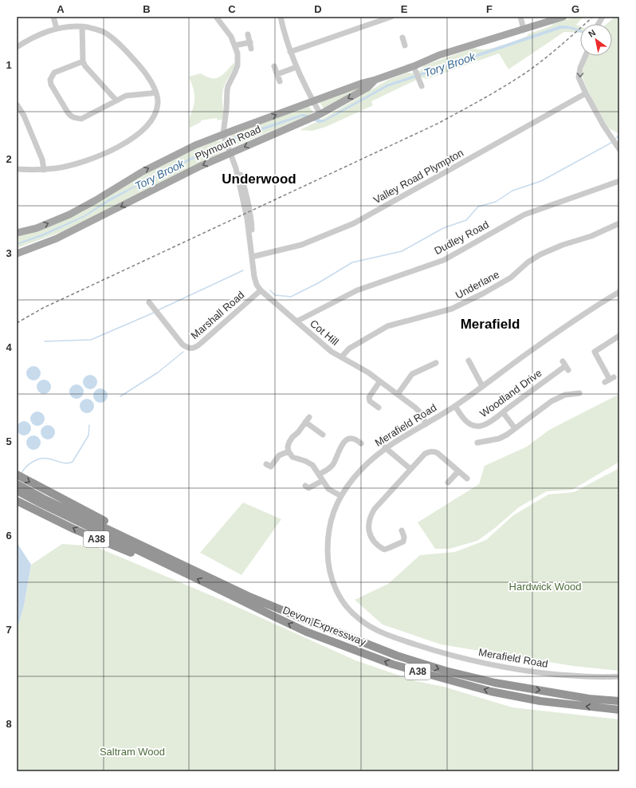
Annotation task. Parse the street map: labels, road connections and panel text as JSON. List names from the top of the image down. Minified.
{"streets":{"highway":["A38","Devon Expressway"],"main road":["Plymouth Road"],"street":["Valley Road Plympton","Dudley Road","Underlane","Marshall Road","Cot Hill","Woodland Drive","Merafield Road"]},"crossings":[["Plymouth Road","Cot Hill"],["Valley Road Plympton","Cot Hill"],["Dudley Road","Cot Hill"],["Underlane","Cot Hill"],["Marshall Road","Cot Hill"],["Cot Hill","Merafield Road"],["Woodland Drive","Merafield Road"],["A38","Devon Expressway"]],"districts":["Underwood","Merafield"],"water":["Tory Brook"],"parks":["Hardwick Wood","Saltram Wood"],"north":"top left","grid":{"columns":["A","B","C","D","E","F","G"],"rows":["1","2","3","4","5","6","7","8"]}}
